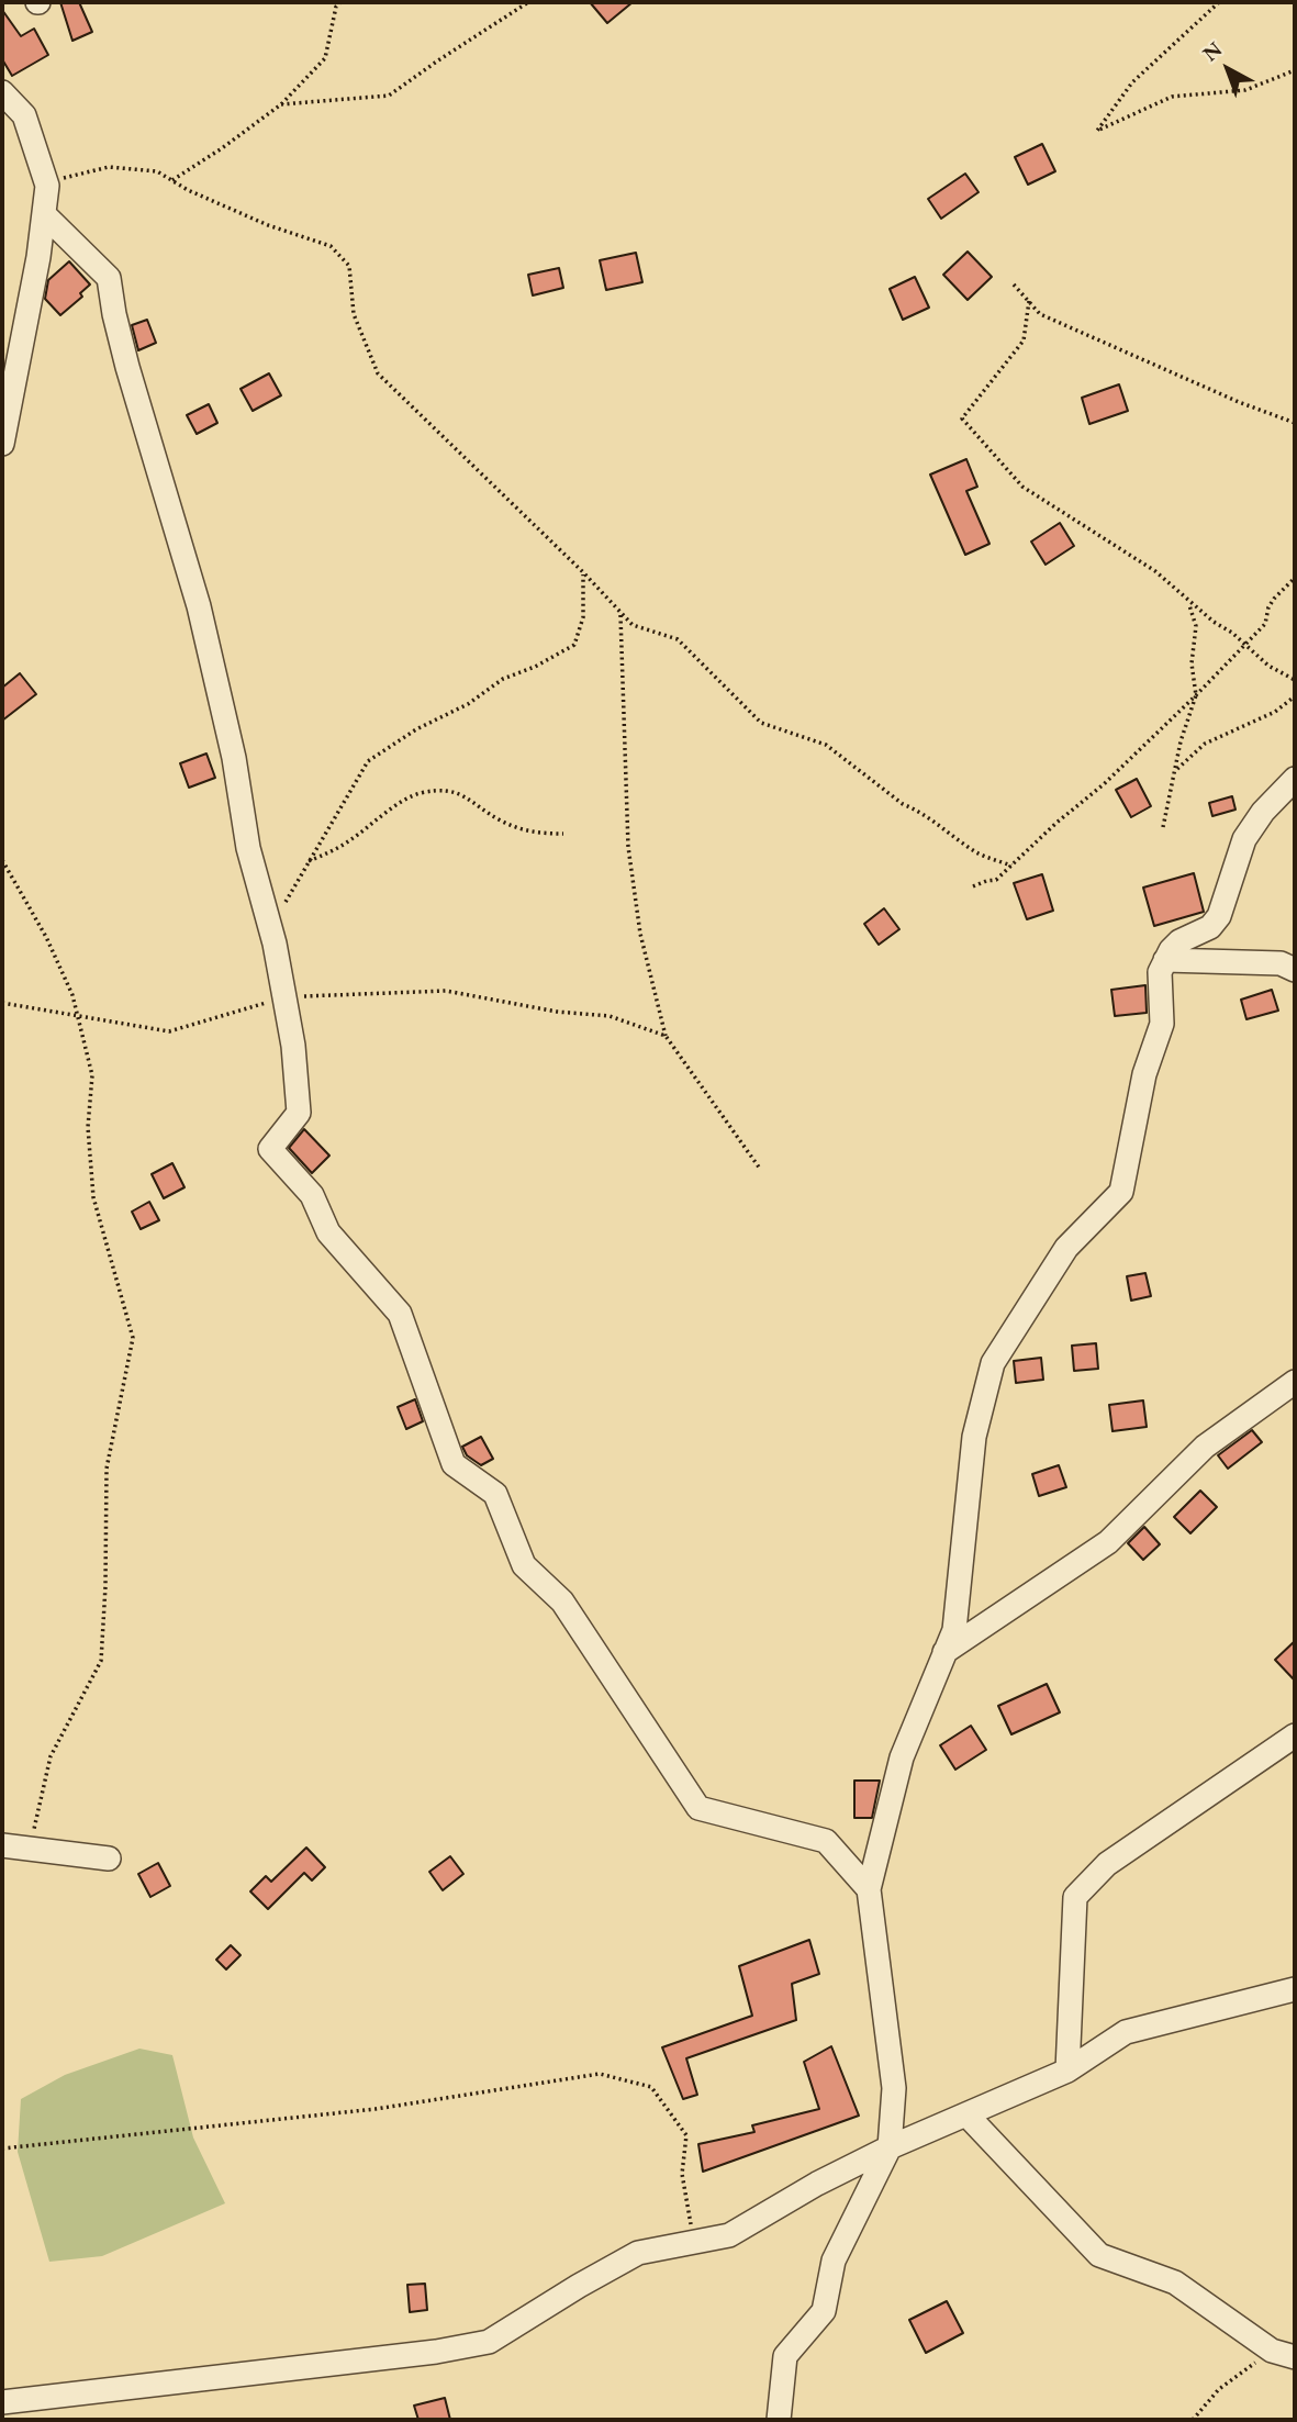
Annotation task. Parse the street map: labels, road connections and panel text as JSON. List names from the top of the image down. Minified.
{"north":"top left"}
